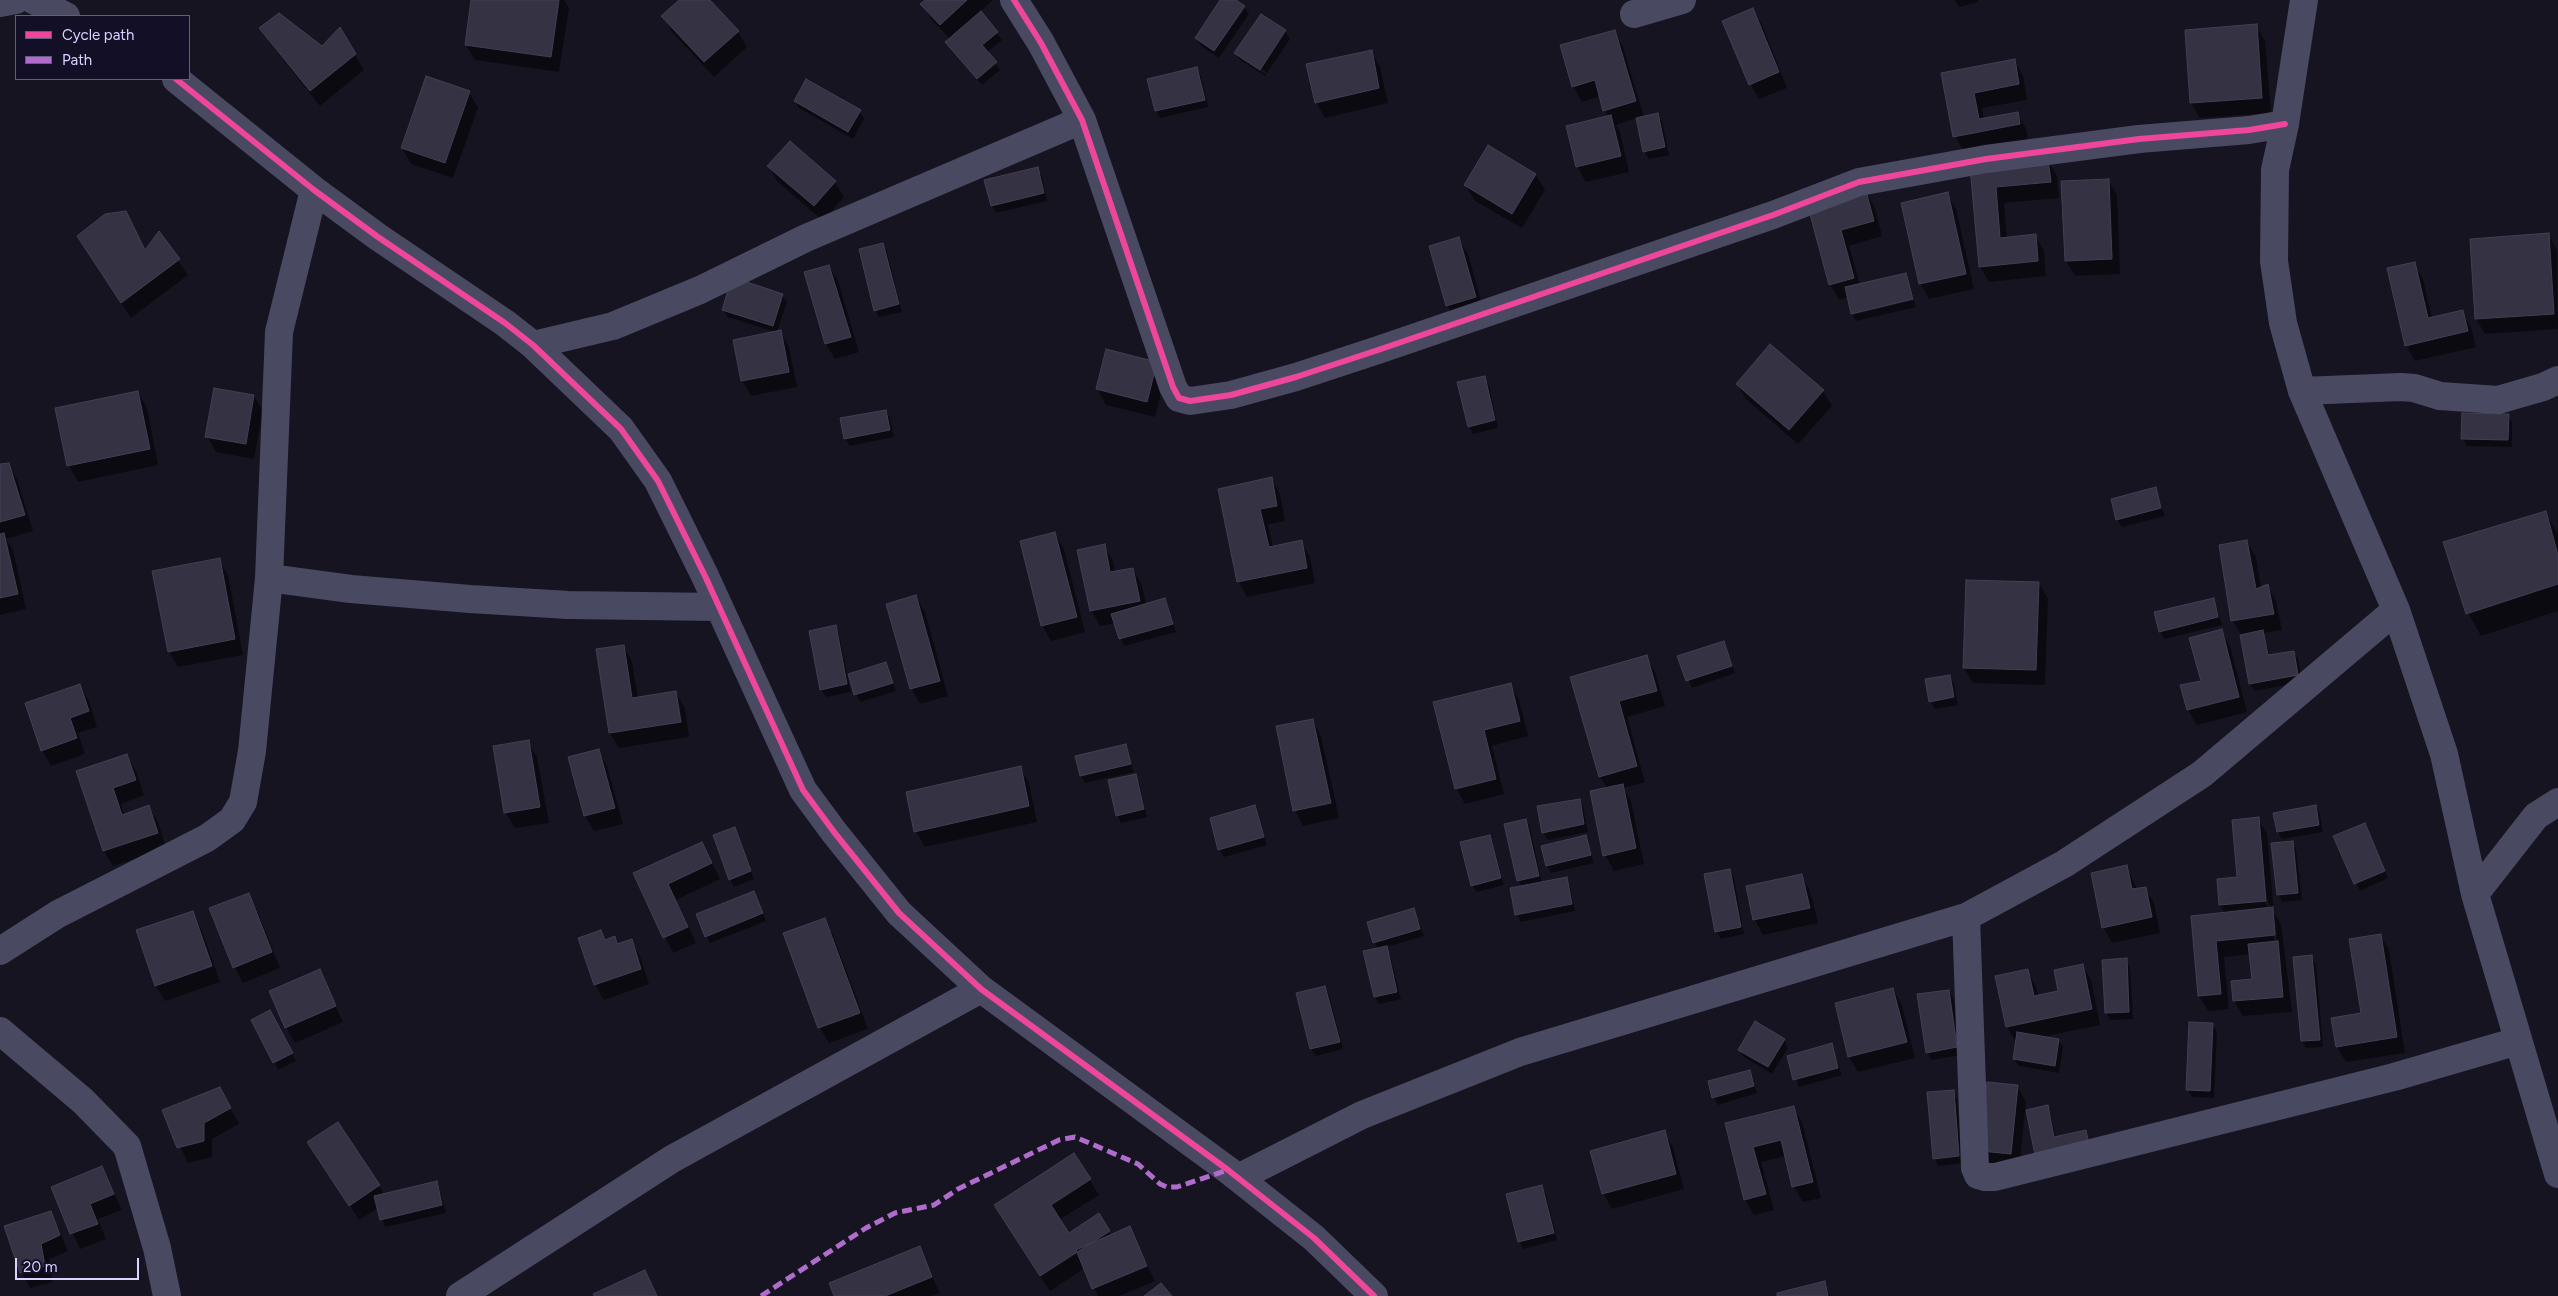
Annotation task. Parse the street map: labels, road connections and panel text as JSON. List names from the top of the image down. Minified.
{"legend":["Cycle path","Path"],"scale_bar":"20 m"}
